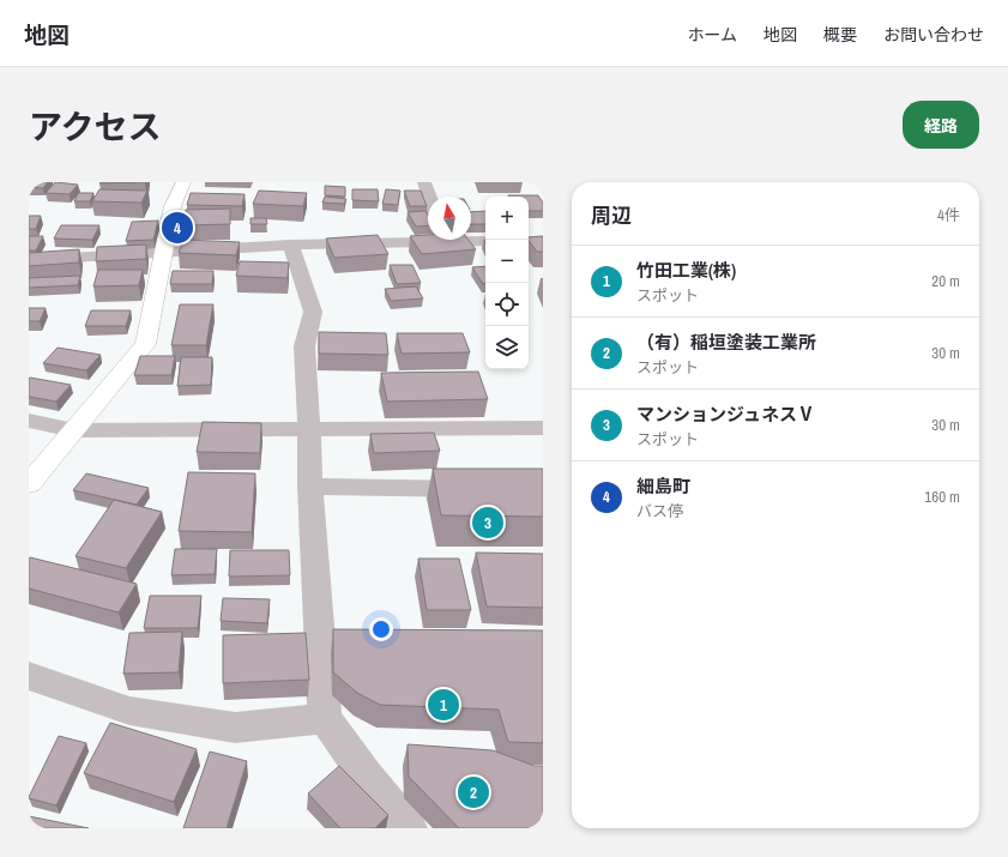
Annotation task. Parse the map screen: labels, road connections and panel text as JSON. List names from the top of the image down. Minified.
{"north":"top","page":{"header":"地図","nav":["ホーム","地図","概要","お問い合わせ"],"title":"アクセス","buttons":"経路","heading":["周辺","4件"],"map_buttons":["+","−"],"pins":["4","3","1","2"],"list":[{"mark":"1","name":"竹田工業(株)","note":"スポット","value":"20 m"},{"mark":"2","name":"（有）稲垣塗装工業所","note":"スポット","value":"30 m"},{"mark":"3","name":"マンションジュネスⅤ","note":"スポット","value":"30 m"},{"mark":"4","name":"細島町","note":"バス停","value":"160 m"}]}}
